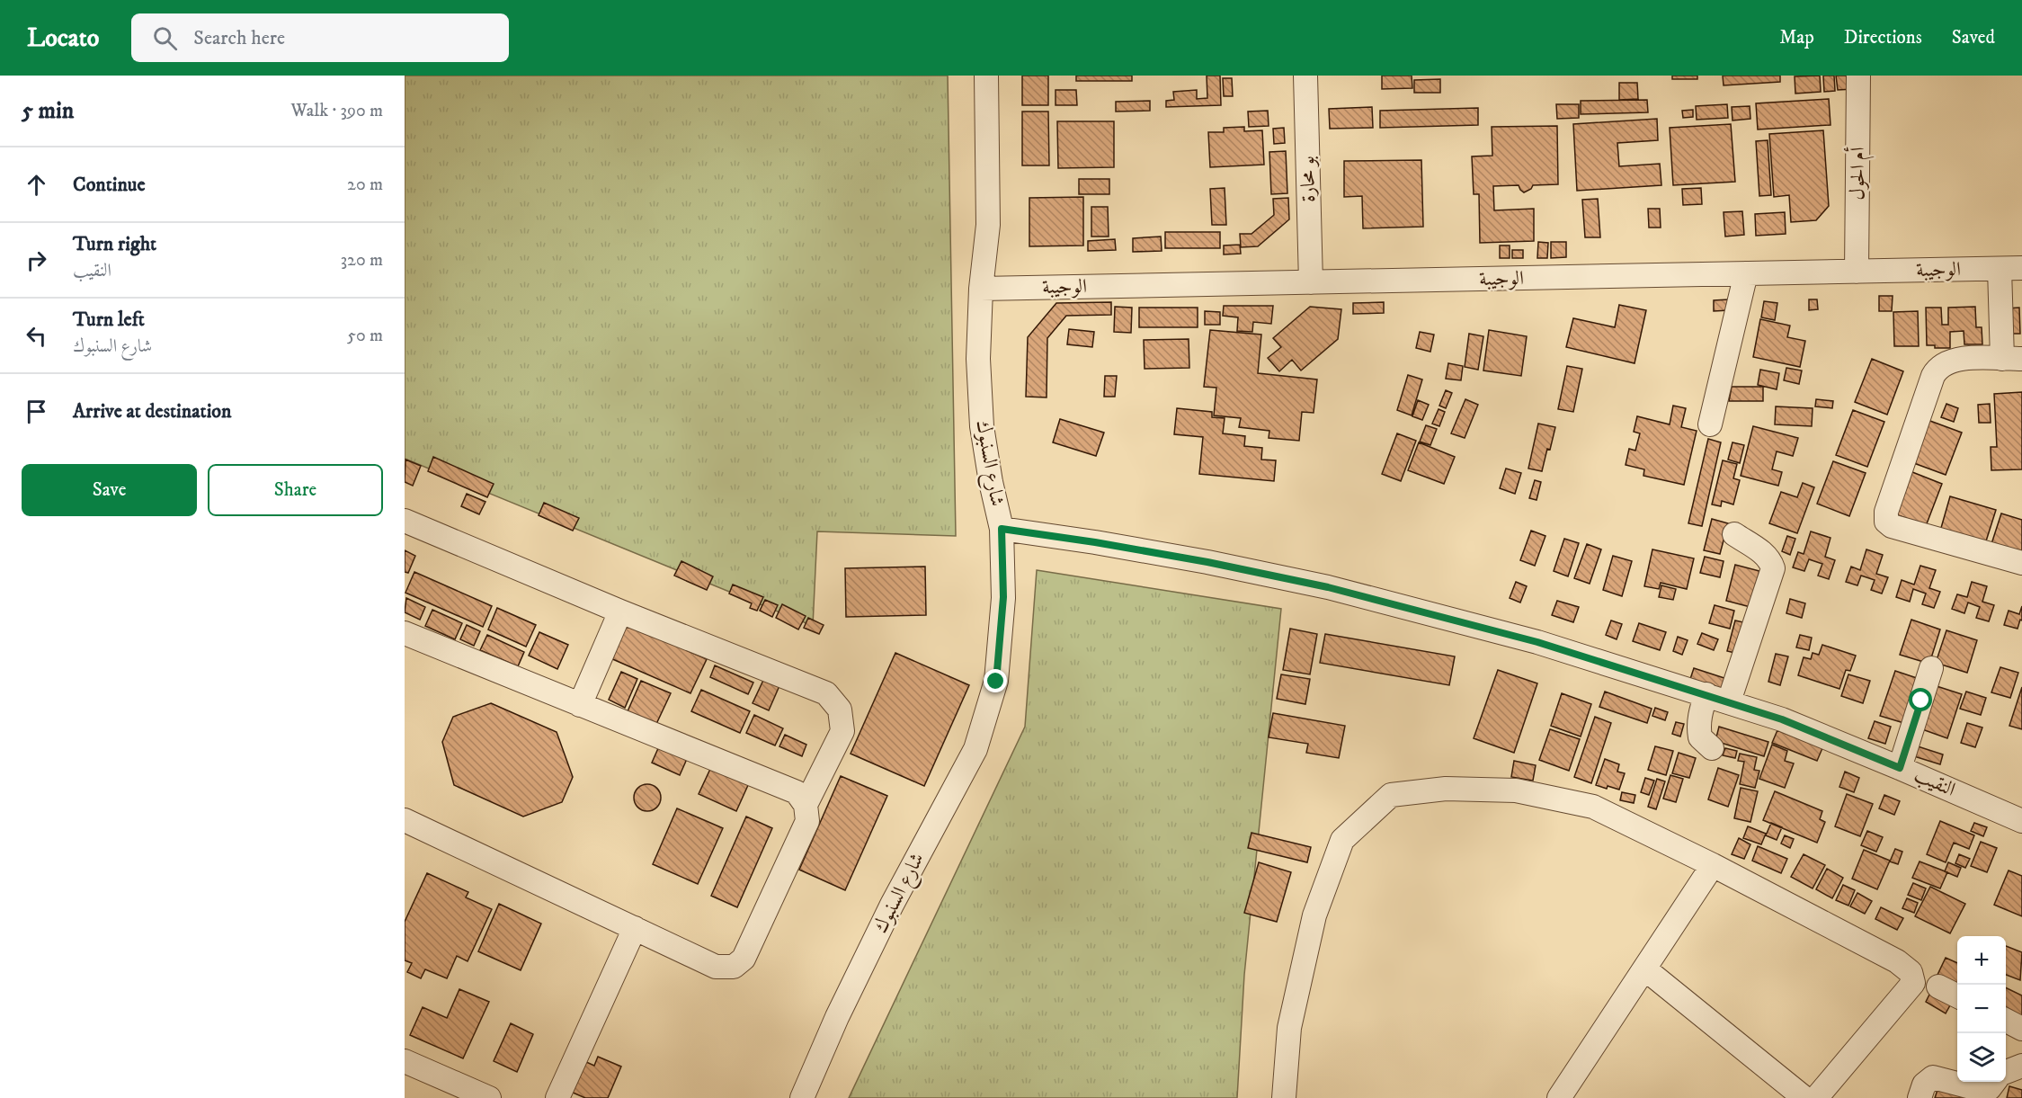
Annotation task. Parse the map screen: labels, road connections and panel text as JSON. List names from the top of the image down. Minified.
{"streets":{"street":["أم الحول","بو محارة","الوجيبة","شارع السنبوك","النقيب"]},"crossings":[["أم الحول","الوجيبة"],["بو محارة","الوجيبة"],["الوجيبة","شارع السنبوك"],["شارع السنبوك","النقيب"]],"page":{"header":"Locato","search":"Search here","nav":["Map","Directions","Saved"],"heading":["5 min","Walk · 390 m"],"list":[["Continue","20 m"],["Turn right","النقيب","320 m"],["Turn left","شارع السنبوك","50 m"],"Arrive at destination"],"buttons":["Save","Share"],"map_buttons":["+","−"]}}
